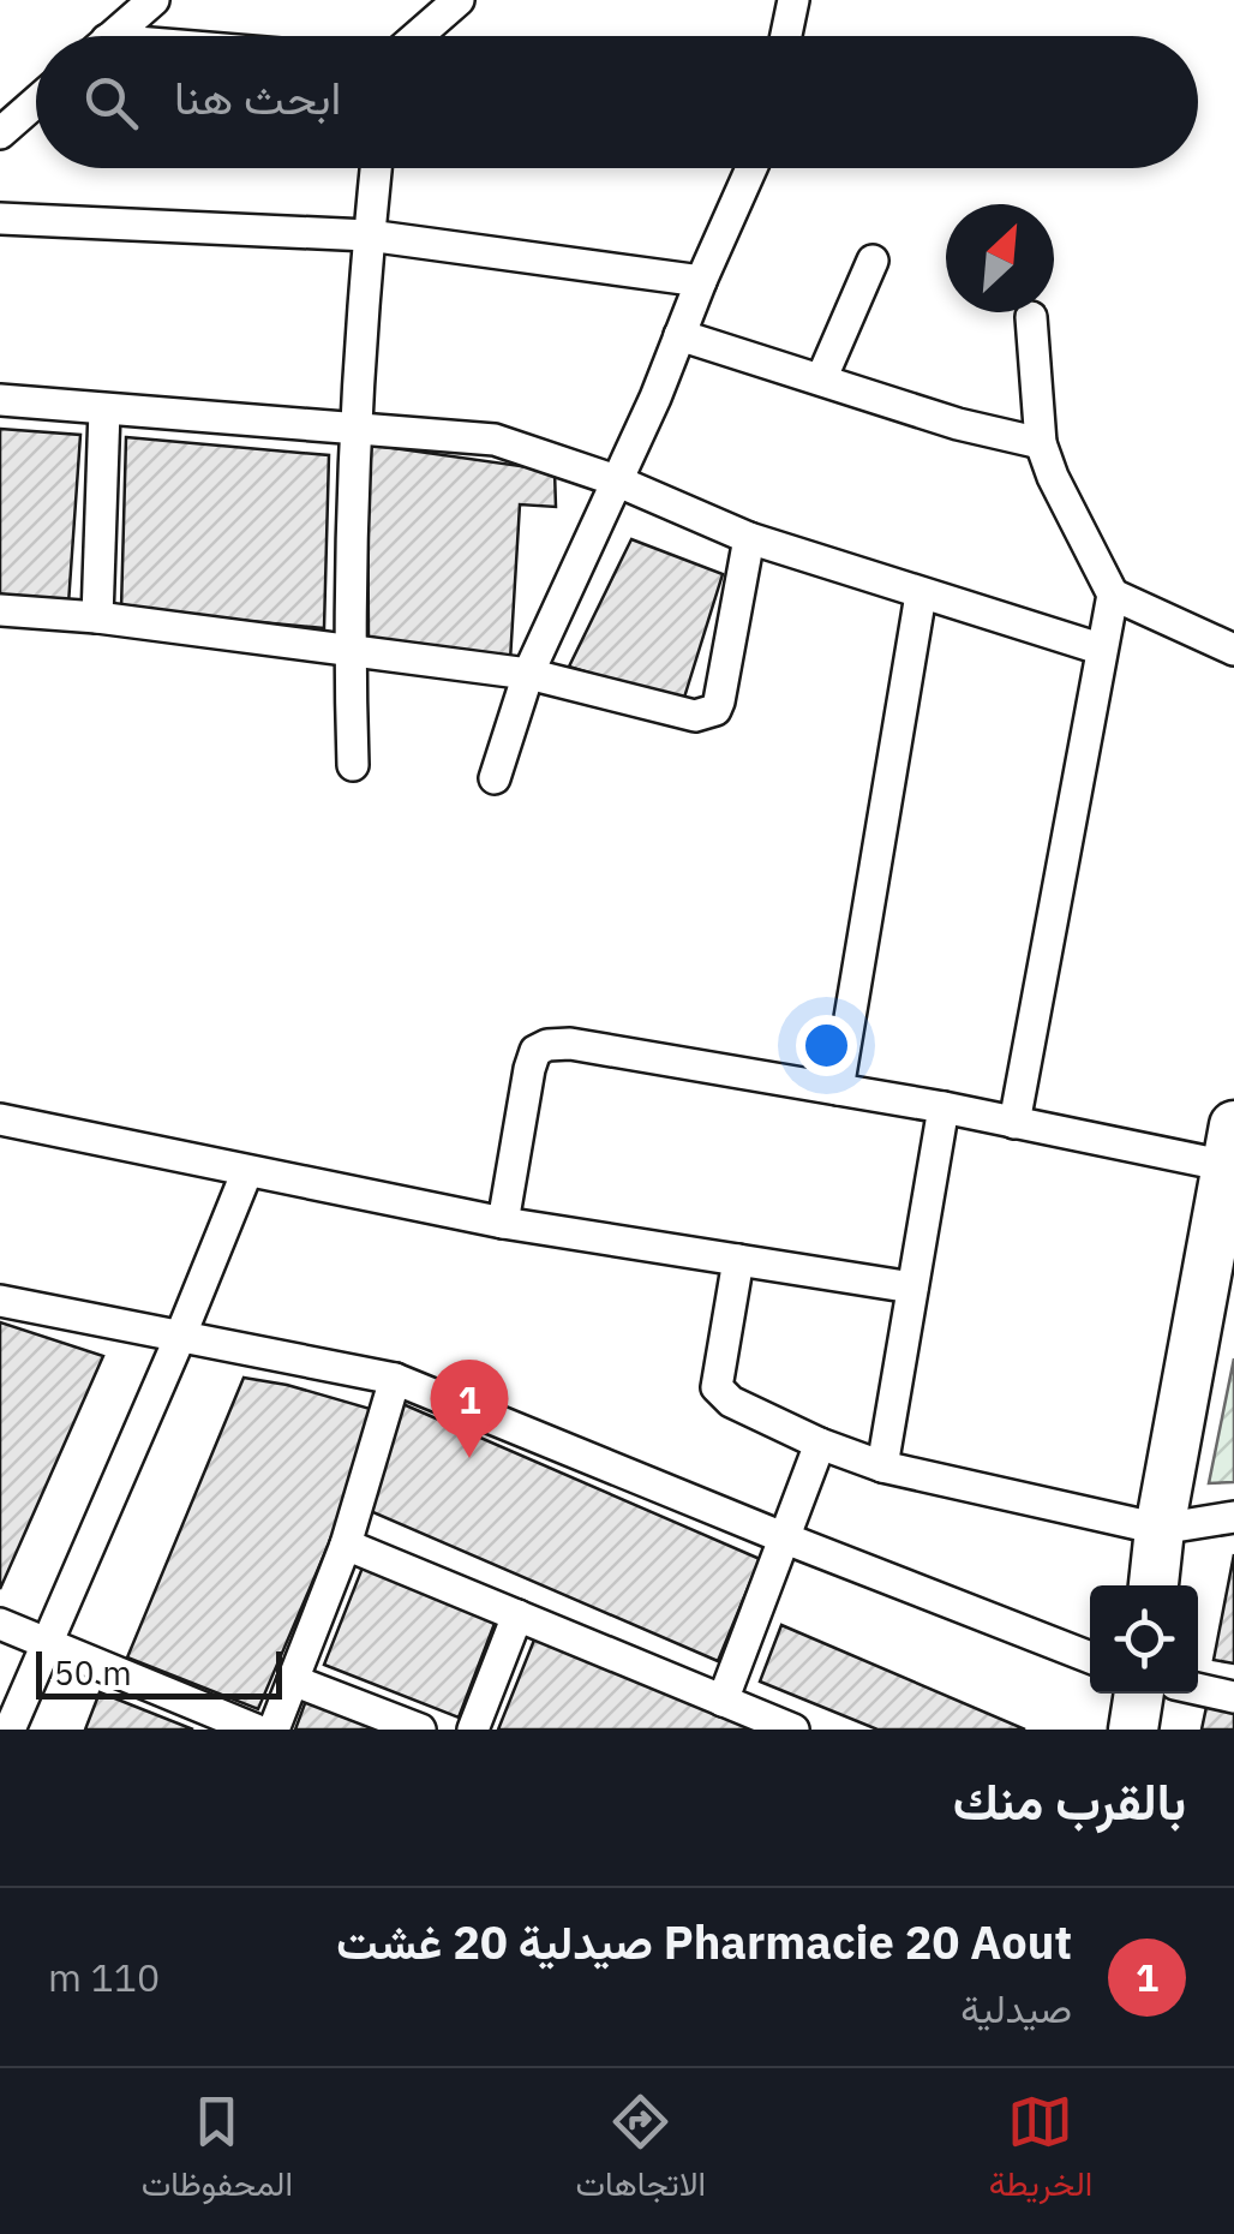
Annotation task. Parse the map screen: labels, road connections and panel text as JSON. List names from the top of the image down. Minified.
{"scale_bar":"50 m","north":"top right","page":{"search":"ابحث هنا","pins":"1","scale":"50 m","heading":"بالقرب منك","list":[{"mark":"1","name":"Pharmacie 20 Aout صيدلية 20 غشت","note":"صيدلية","value":"110 m"}],"nav":["الخريطة","الاتجاهات","المحفوظات"]}}
